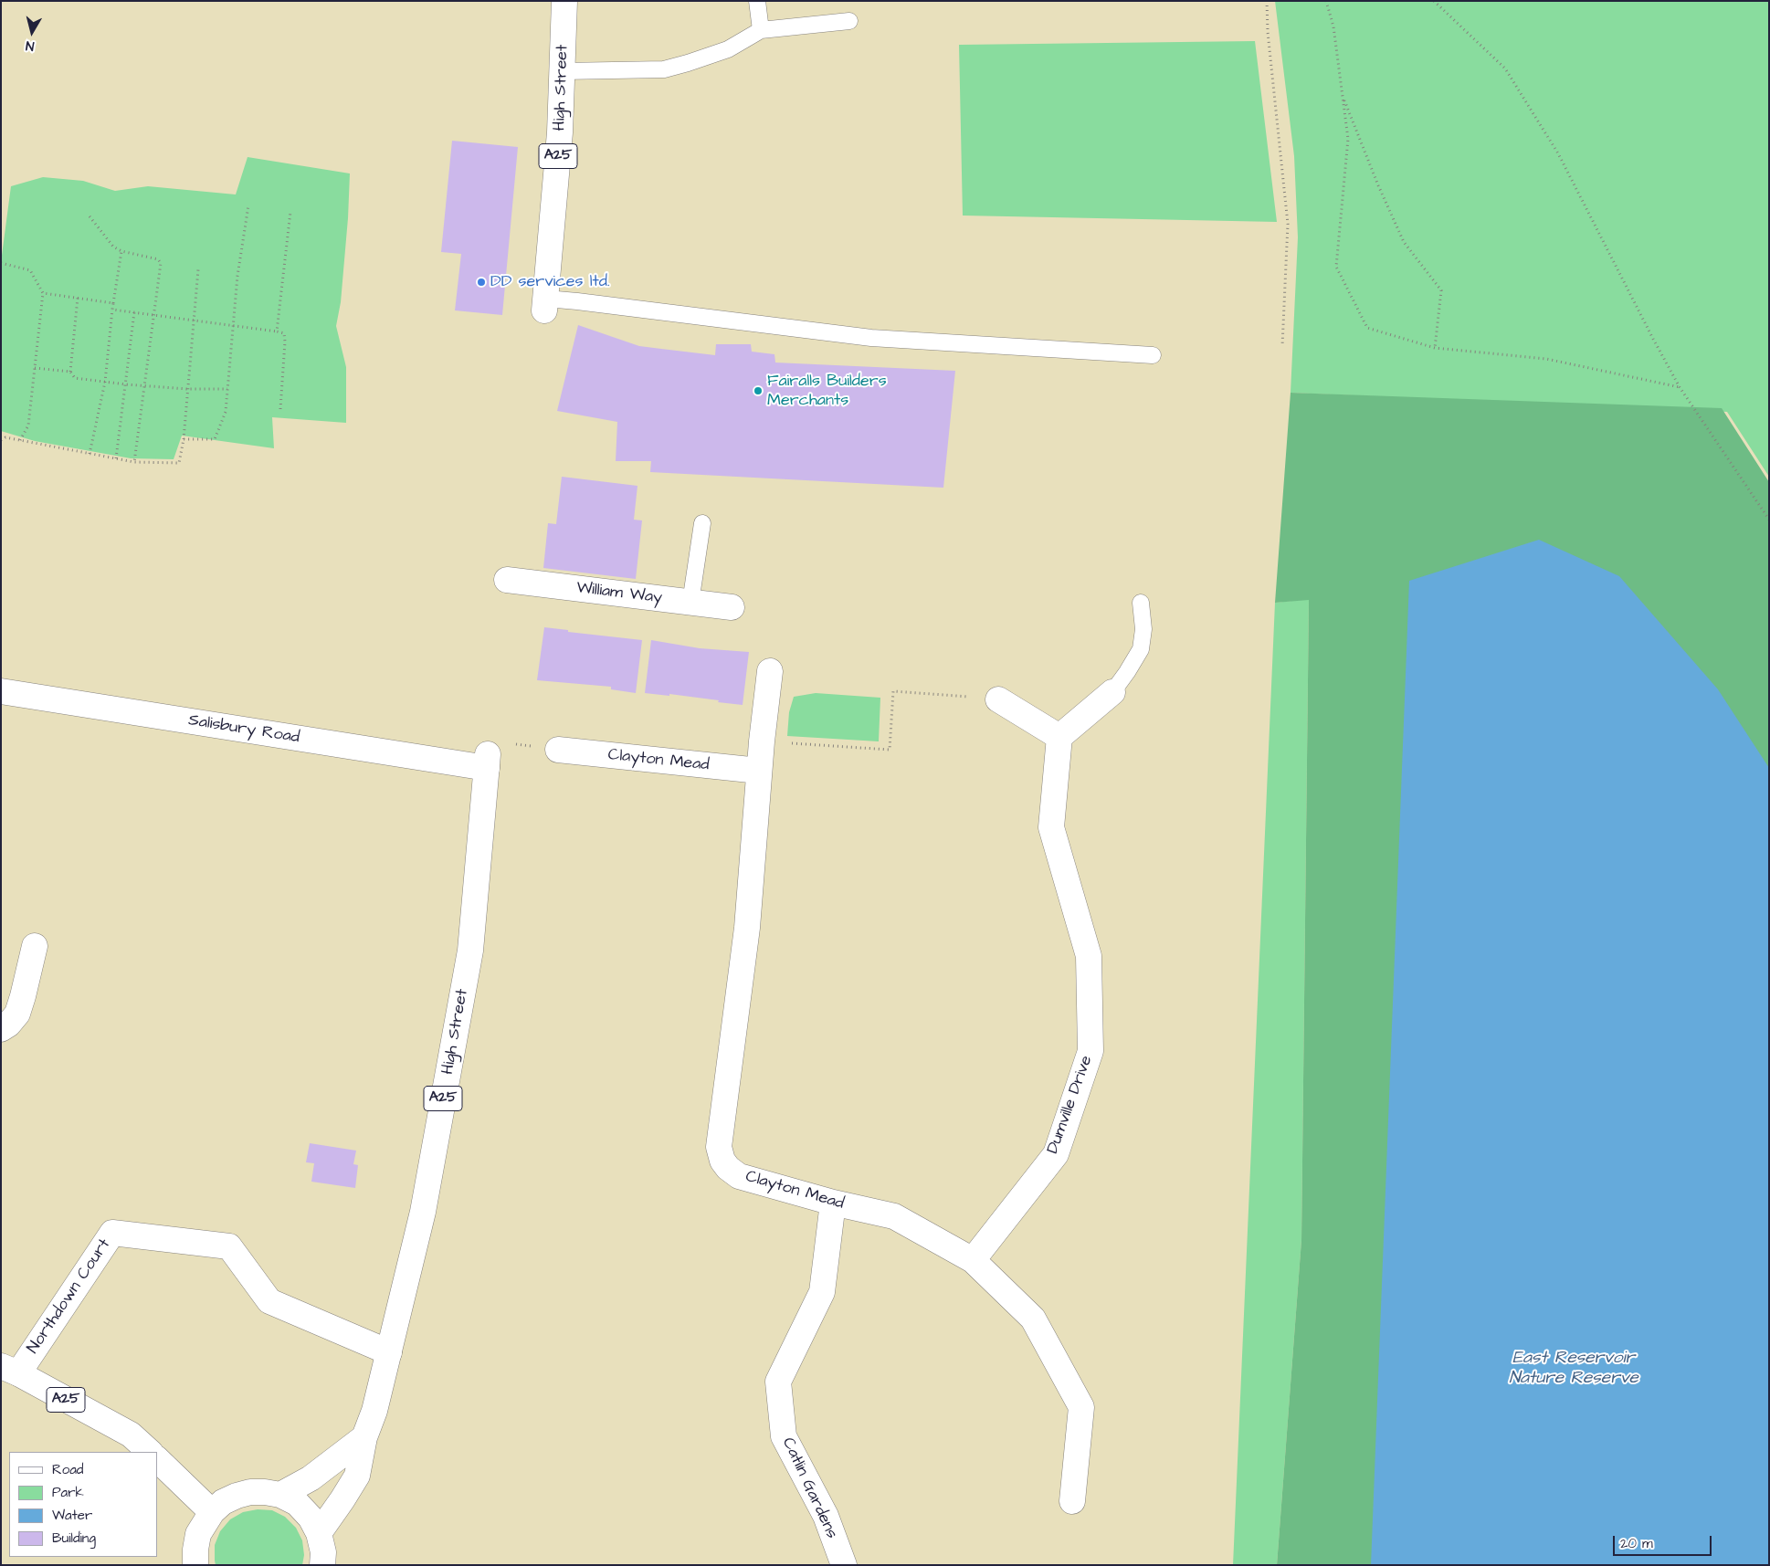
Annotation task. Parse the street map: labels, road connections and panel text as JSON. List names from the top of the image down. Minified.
{"streets":{"street":["High Street","A25","William Way","Salisbury Road","Clayton Mead","Dumville Drive","Northdown Court","Catlin Gardens"]},"crossings":[["High Street","Salisbury Road"],["High Street","Northdown Court"],["A25","Northdown Court"],["Clayton Mead","Dumville Drive"],["Clayton Mead","Catlin Gardens"]],"water":["East Reservoir Nature Reserve"],"places":["DD services ltd.","Fairalls Builders Merchants"],"legend":["Road","Park","Water","Building"],"scale_bar":"20 m","north":"bottom"}
